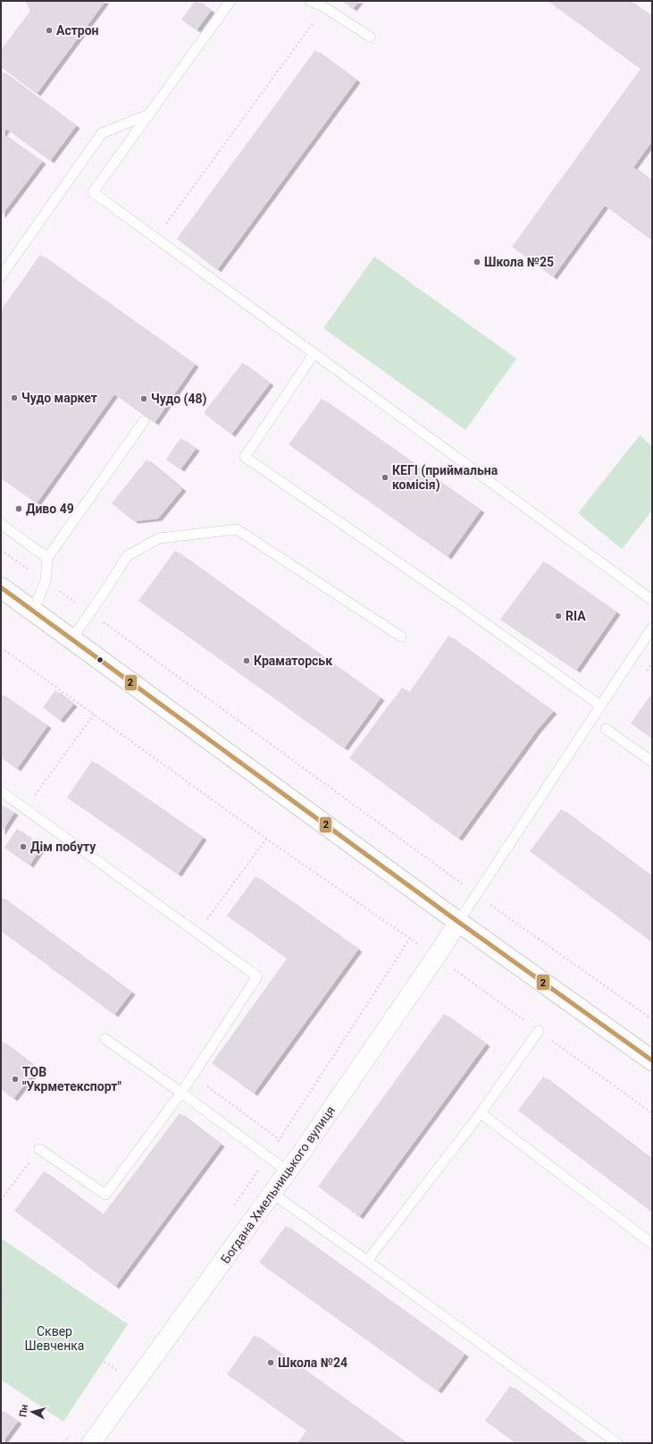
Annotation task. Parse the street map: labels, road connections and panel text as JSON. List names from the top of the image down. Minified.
{"streets":{"street":["Богдана Хмельницького вулиця"]},"parks":["Сквер Шевченка"],"places":["Астрон","Школа №25","Чудо маркет","Чудо (48)","КЕГІ (приймальна комісія)","Диво 49","RIA","Краматорськ","Дім побуту","ТОВ \"Укрметекспорт\"","Школа №24"],"lines":["transit line 2"],"north":"left"}
